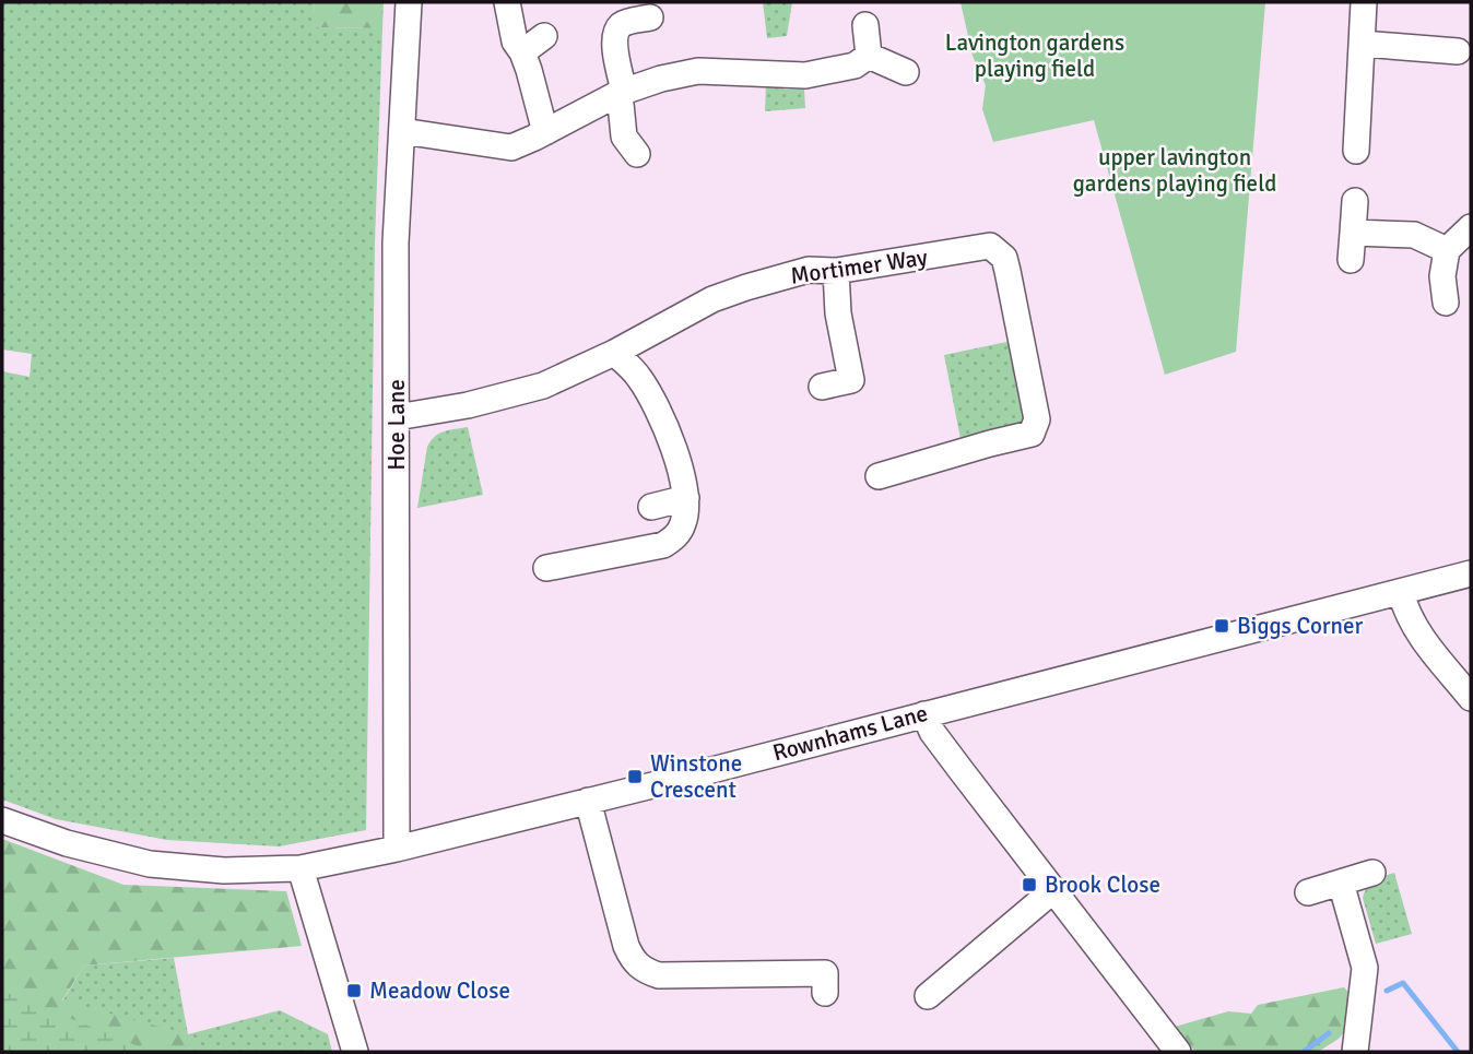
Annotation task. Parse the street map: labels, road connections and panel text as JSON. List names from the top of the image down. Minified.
{"streets":{"street":["Mortimer Way","Hoe Lane","Rownhams Lane"]},"crossings":[["Mortimer Way","Hoe Lane"],["Hoe Lane","Rownhams Lane"]],"parks":["Lavington gardens playing field","upper lavington gardens playing field"],"places":{"transit":["Biggs Corner","Winstone Crescent","Brook Close","Meadow Close"]}}
